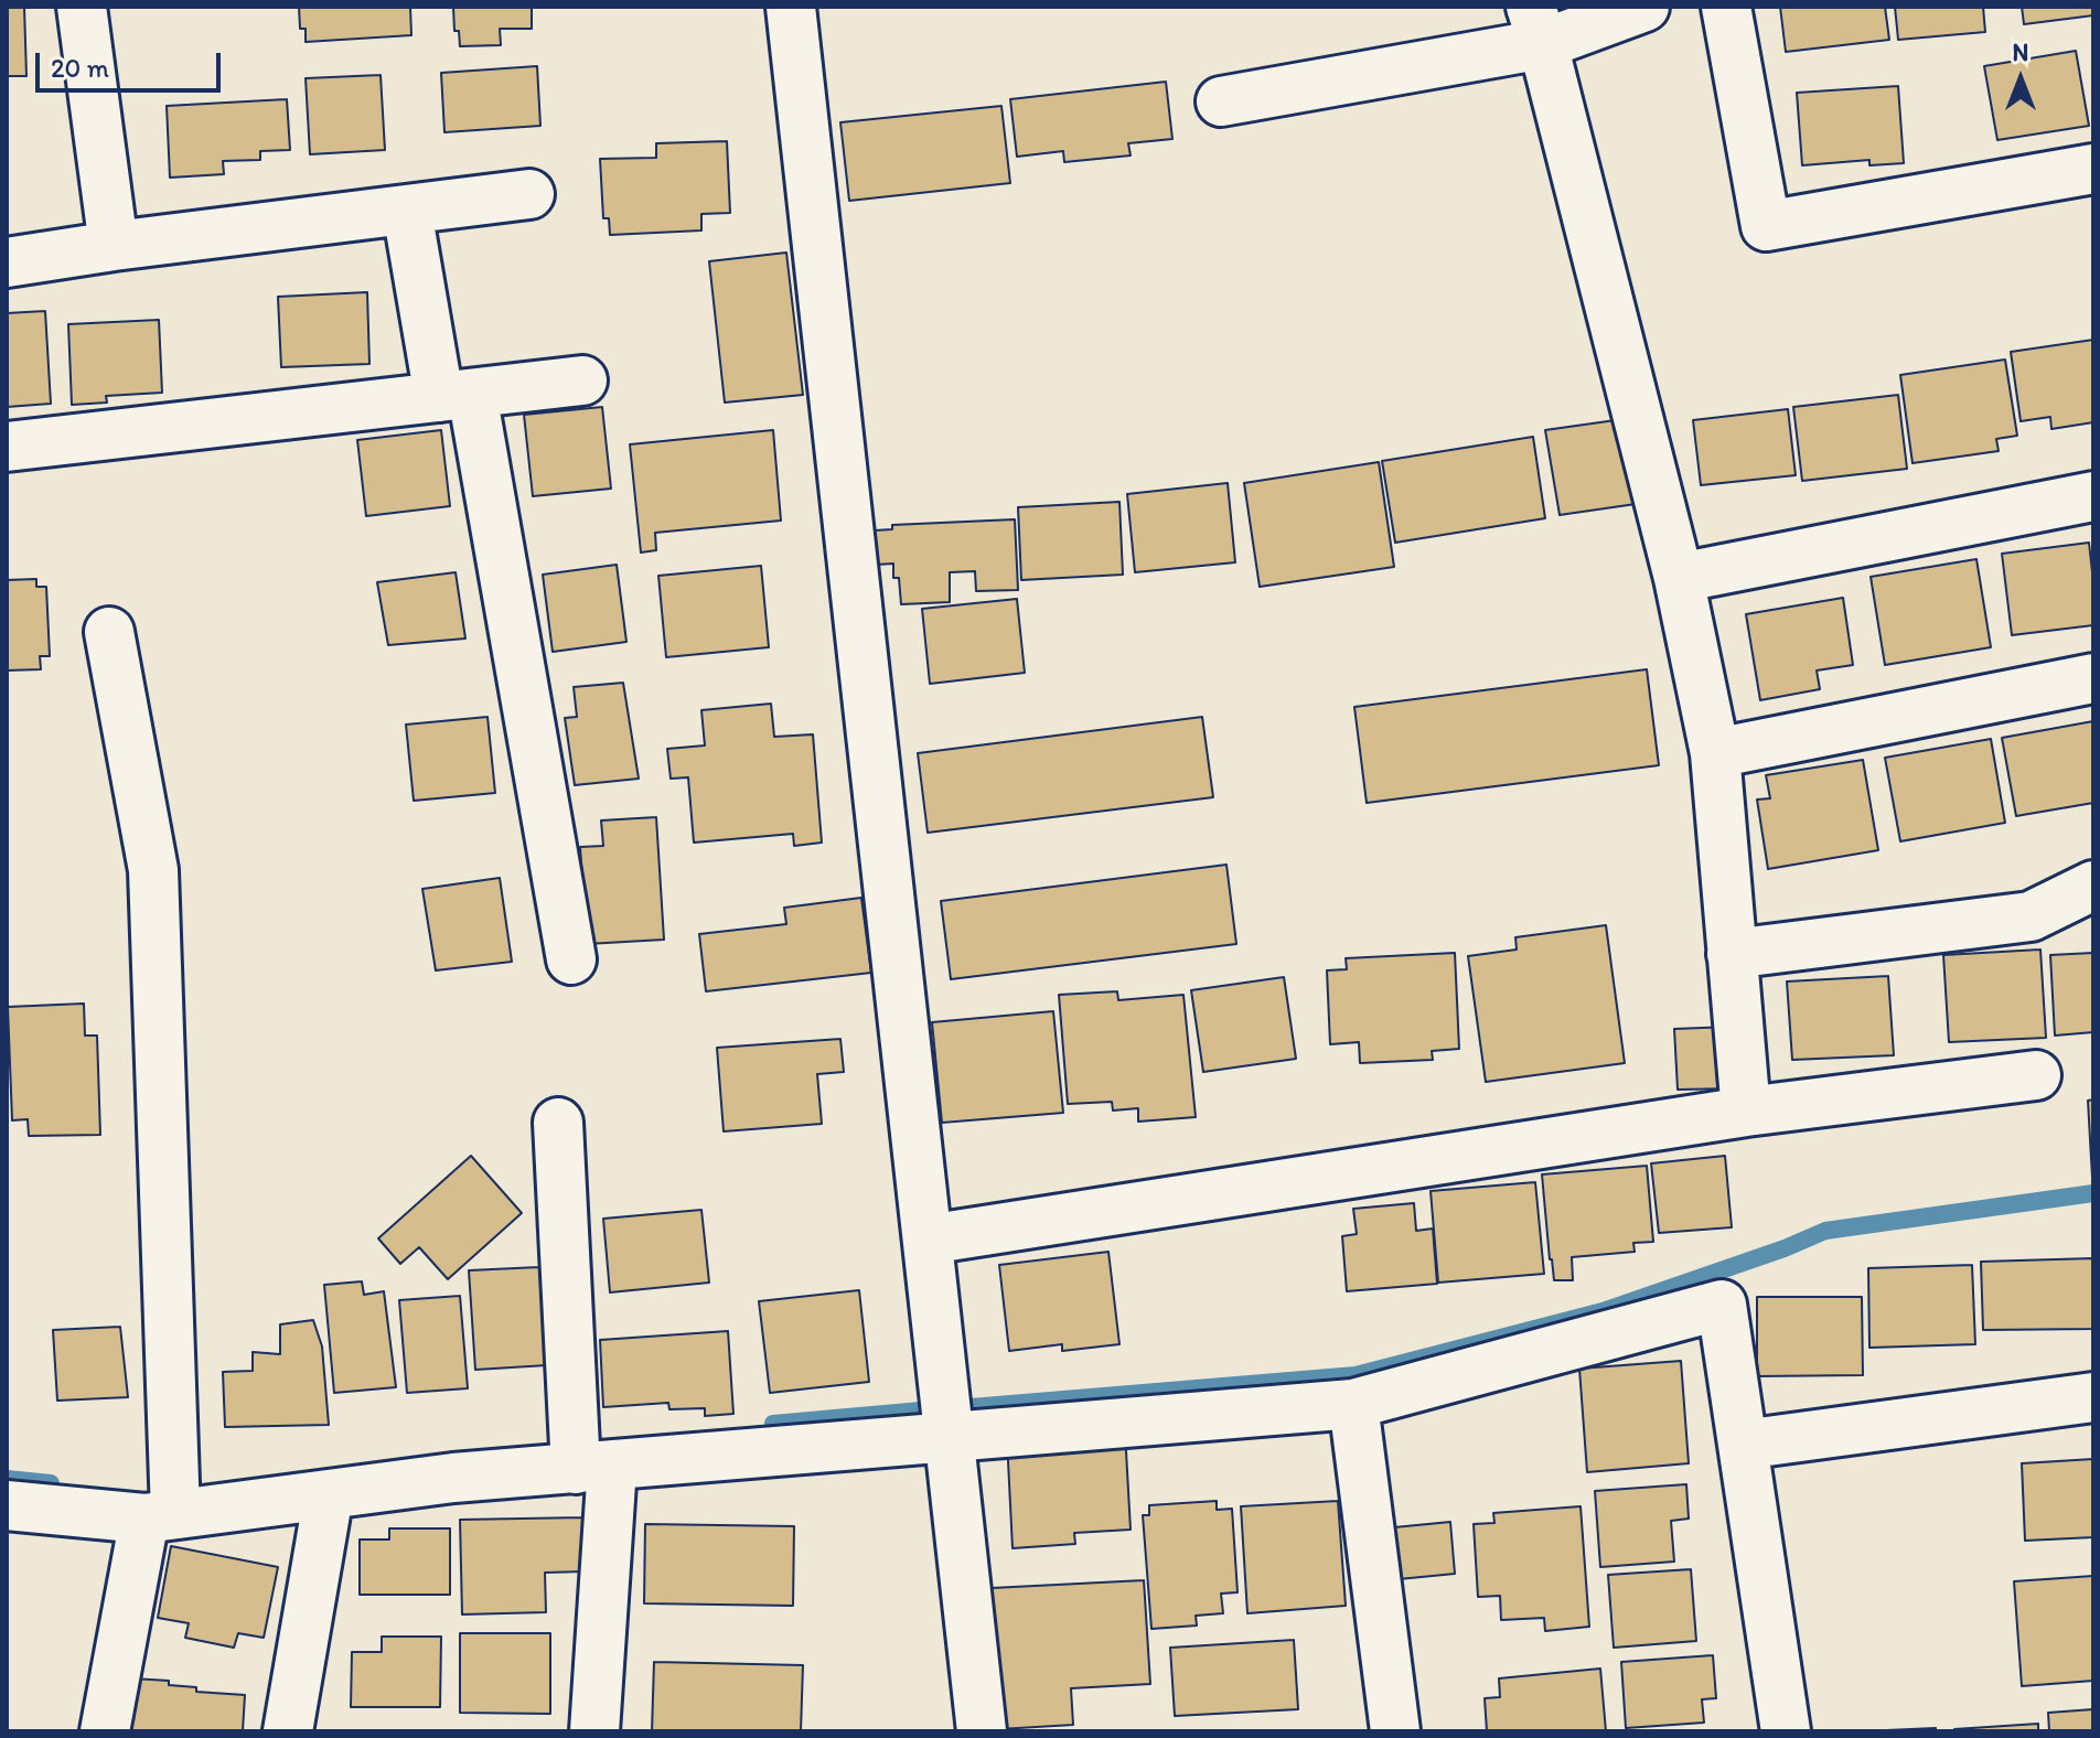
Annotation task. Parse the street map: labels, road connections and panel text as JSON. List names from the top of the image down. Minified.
{"scale_bar":"20 m","north":"top"}
